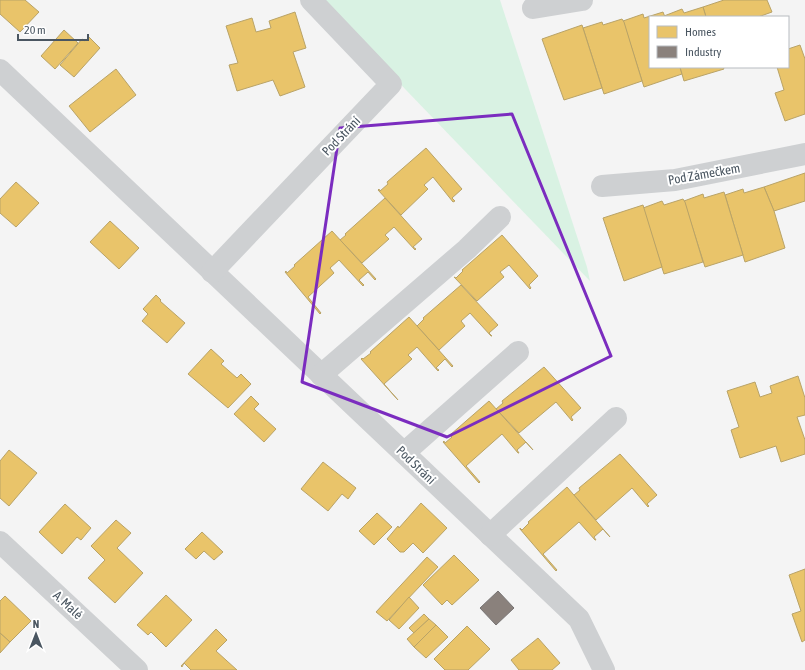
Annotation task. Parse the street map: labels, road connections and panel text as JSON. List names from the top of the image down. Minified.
{"streets":{"street":["Pod Strání","Pod Zámečkem","A. Malé"]},"legend":["Homes","Industry"],"scale_bar":"20 m","north":"top"}
